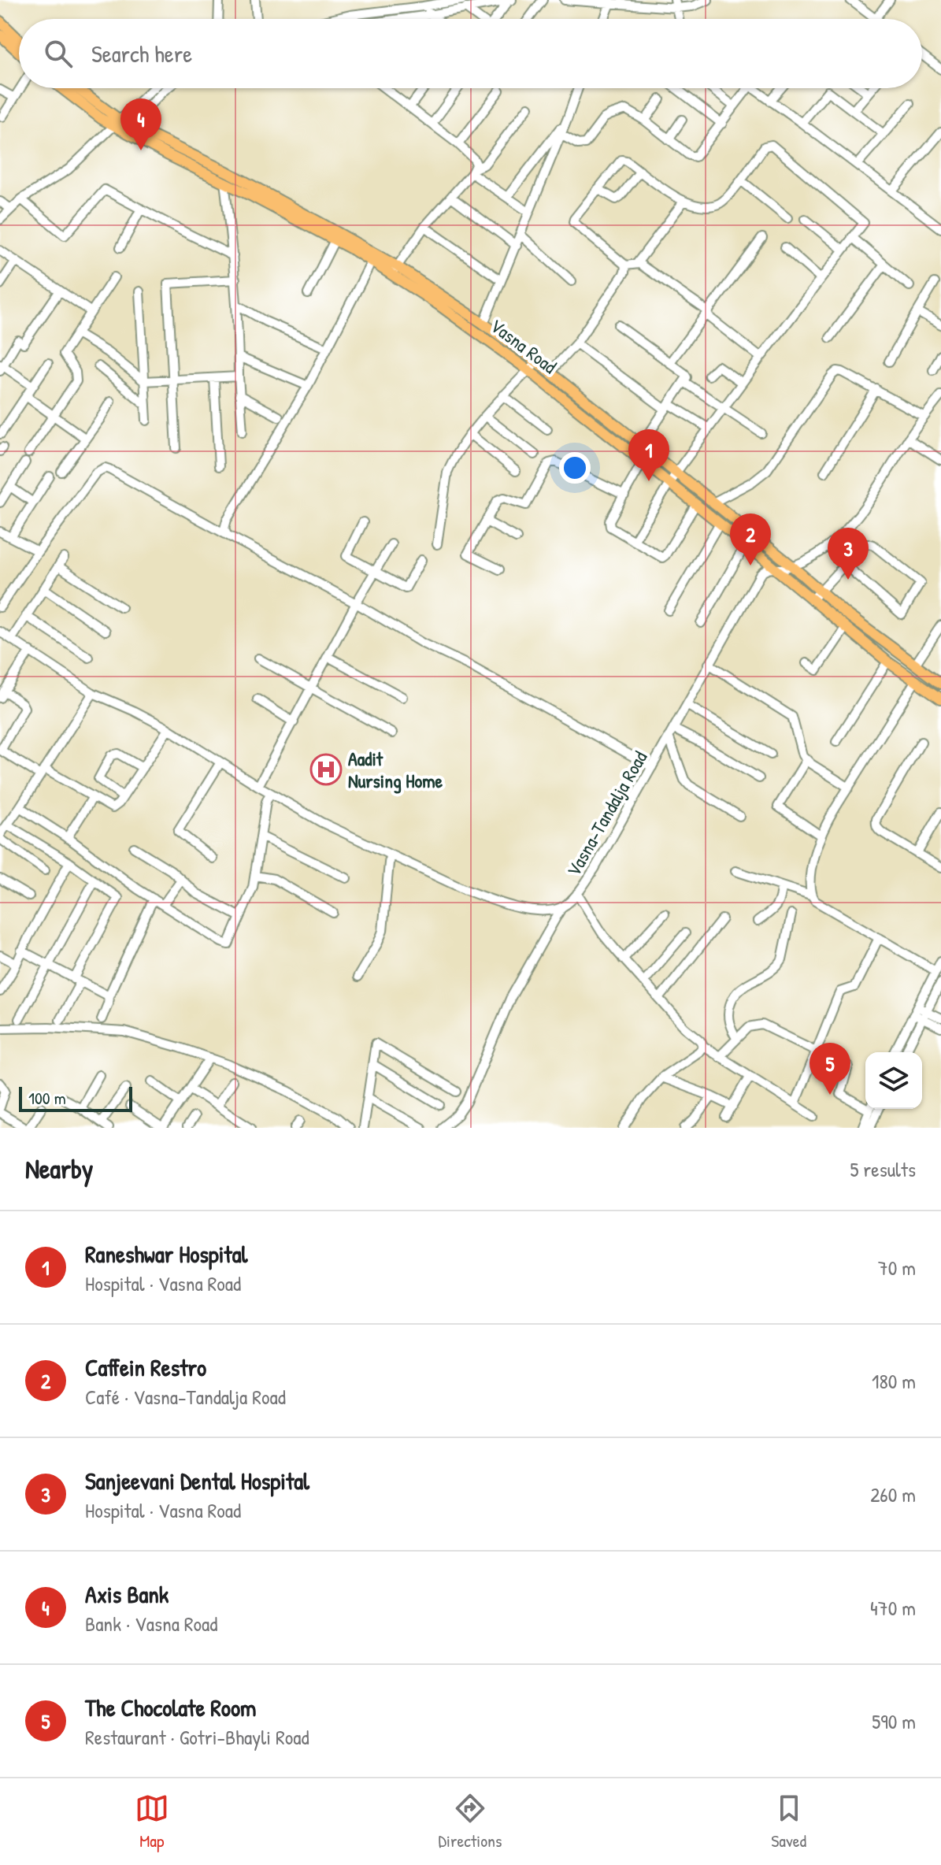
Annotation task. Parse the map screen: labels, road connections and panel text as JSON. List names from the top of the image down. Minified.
{"streets":{"main road":["Vasna Road"],"street":["Vasna-Tandalja Road"]},"crossings":[["Vasna Road","Vasna-Tandalja Road"]],"places":{"hospital":["Aadit Nursing Home"]},"scale_bar":"100 m","page":{"search":"Search here","pins":["4","1","2","3","5"],"scale":"100 m","heading":["Nearby","5 results"],"list":[{"mark":"1","name":"Raneshwar Hospital","note":"Hospital · Vasna Road","value":"70 m"},{"mark":"2","name":"Caffein Restro","note":"Café · Vasna-Tandalja Road","value":"180 m"},{"mark":"3","name":"Sanjeevani Dental Hospital","note":"Hospital · Vasna Road","value":"260 m"},{"mark":"4","name":"Axis Bank","note":"Bank · Vasna Road","value":"470 m"},{"mark":"5","name":"The Chocolate Room","note":"Restaurant · Gotri-Bhayli Road","value":"590 m"}],"nav":["Map","Directions","Saved"]}}
